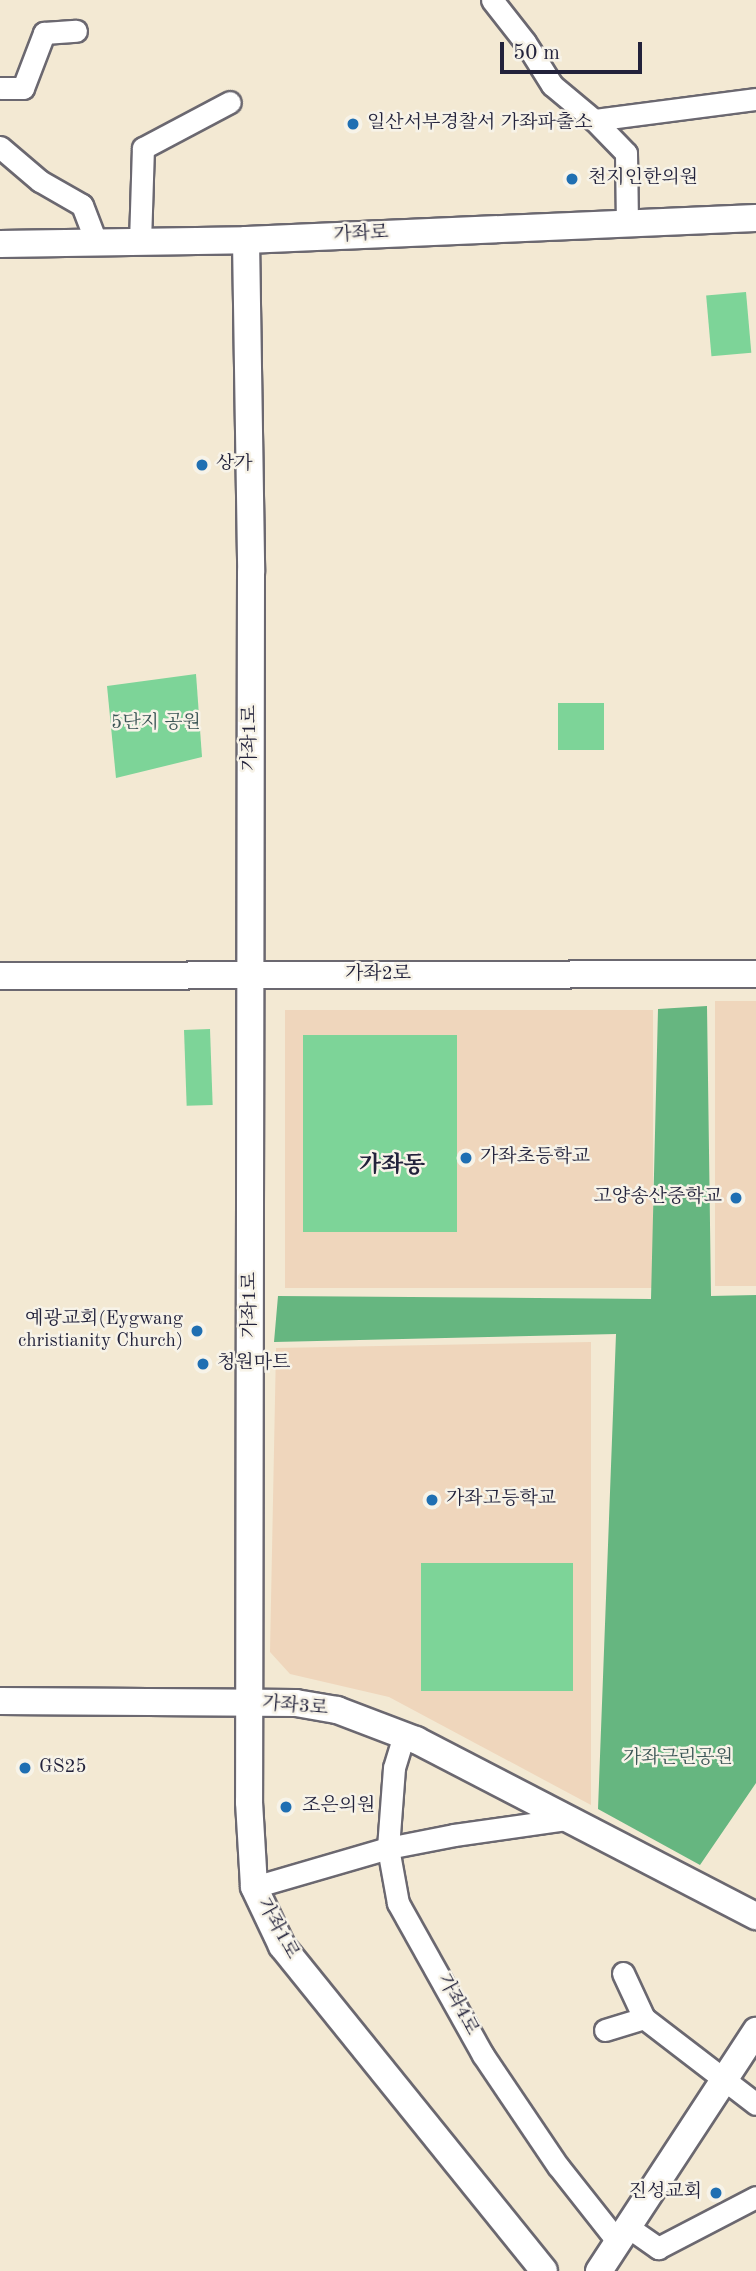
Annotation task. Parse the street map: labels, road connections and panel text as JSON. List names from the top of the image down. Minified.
{"streets":{"street":["가좌로","가좌1로","가좌2로","가좌3로","가좌4로"]},"crossings":[["가좌로","가좌1로"],["가좌1로","가좌2로"],["가좌1로","가좌3로"],["가좌3로","가좌4로"]],"districts":["가좌동"],"parks":["5단지 공원","가좌근린공원"],"places":["일산서부경찰서 가좌파출소","천지인한의원","상가","가좌초등학교","고양송산중학교","예광교회(Eygwang christianity Church)","청원마트","가좌고등학교","GS25","조은의원","진성교회"],"scale_bar":"50 m"}
